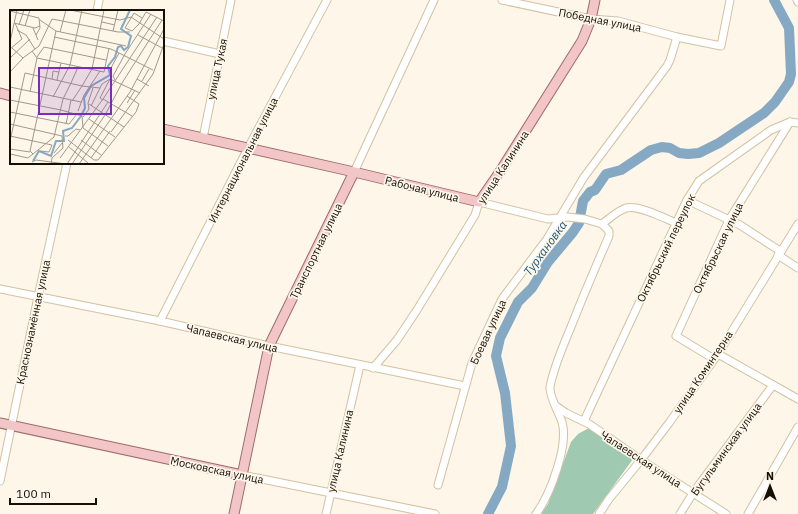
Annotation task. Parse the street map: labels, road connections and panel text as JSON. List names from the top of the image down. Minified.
{"streets":{"main road":["улица Калинина","Рабочая улица","Транспортная улица","Московская улица"],"street":["Победная улица","улица Тукая","Интернациональная улица","Октябрьский переулок","Октябрьская улица","Краснознамённая улица","Боевая улица","Чапаевская улица","улица Коминтерна","Бугульминская улица"]},"crossings":[["Победная улица","улица Калинина"],["Победная улица","Боевая улица"],["улица Тукая","Рабочая улица"],["Интернациональная улица","Рабочая улица"],["Интернациональная улица","Чапаевская улица"],["улица Калинина","Рабочая улица"],["улица Калинина","Чапаевская улица"],["улица Калинина","Московская улица"],["Рабочая улица","Транспортная улица"],["Рабочая улица","Боевая улица"],["Октябрьский переулок","Октябрьская улица"],["Октябрьский переулок","Чапаевская улица"],["Октябрьская улица","улица Коминтерна"],["Транспортная улица","Чапаевская улица"],["Транспортная улица","Московская улица"],["Краснознамённая улица","Чапаевская улица"],["Краснознамённая улица","Московская улица"],["Боевая улица","Чапаевская улица"],["Чапаевская улица","улица Коминтерна"],["Чапаевская улица","Бугульминская улица"]],"water":["Турхановка"],"scale_bar":"100 m","north":"top"}
